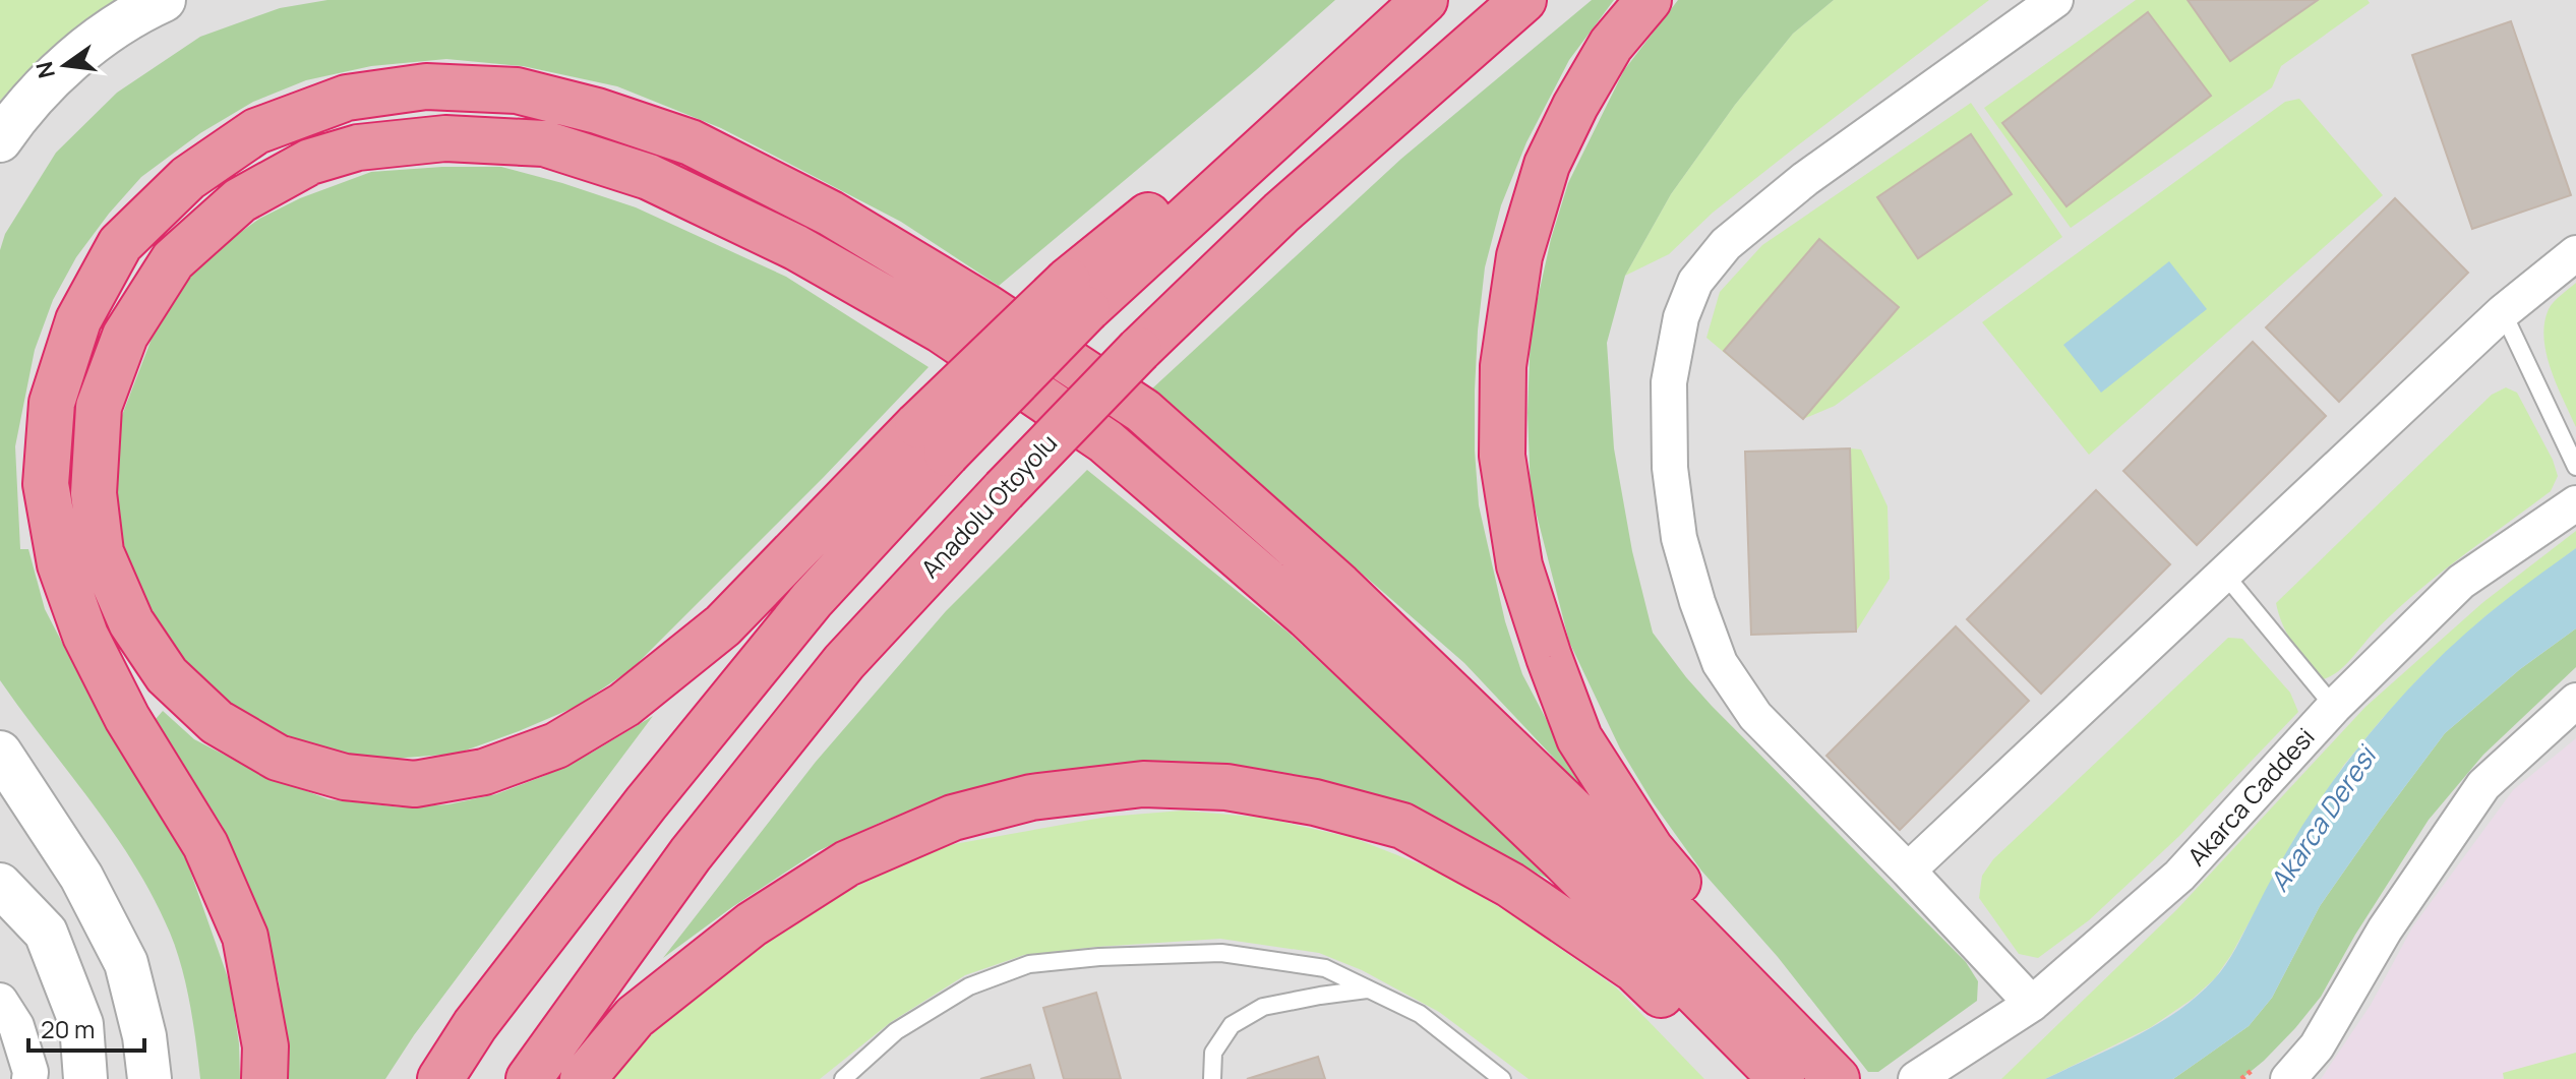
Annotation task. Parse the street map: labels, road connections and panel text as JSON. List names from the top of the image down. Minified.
{"streets":{"highway":["Anadolu Otoyolu"],"street":["Akarca Caddesi"]},"water":["Akarca Deresi"],"scale_bar":"20 m","north":"left"}
